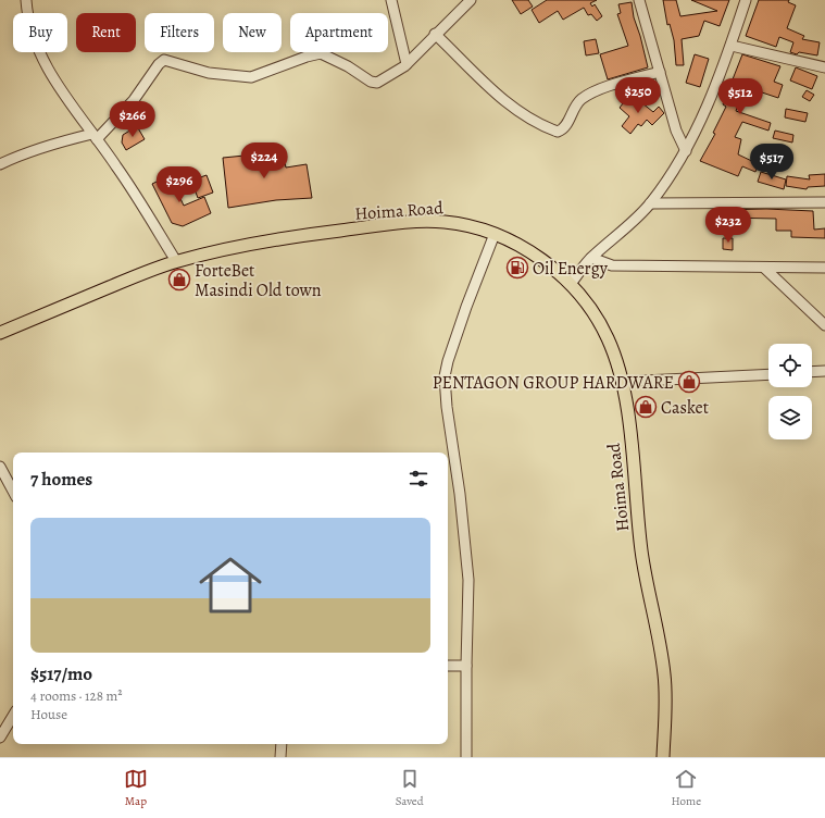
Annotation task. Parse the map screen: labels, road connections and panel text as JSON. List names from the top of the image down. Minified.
{"streets":{"main road":["Hoima Road"]},"places":{"fuel station":["Oil Energy"],"shop":["ForteBet Masindi Old town","PENTAGON GROUP HARDWARE","Casket"]},"page":{"chip":["Buy","Rent","Filters","New","Apartment"],"price":["$250","$512","$266","$224","$517","$296","$232"],"heading":"7 homes","list":[{"name":"$517/mo","note":"4 rooms · 128 m² · House"}],"tabs":["Map","Saved","Home"]}}
